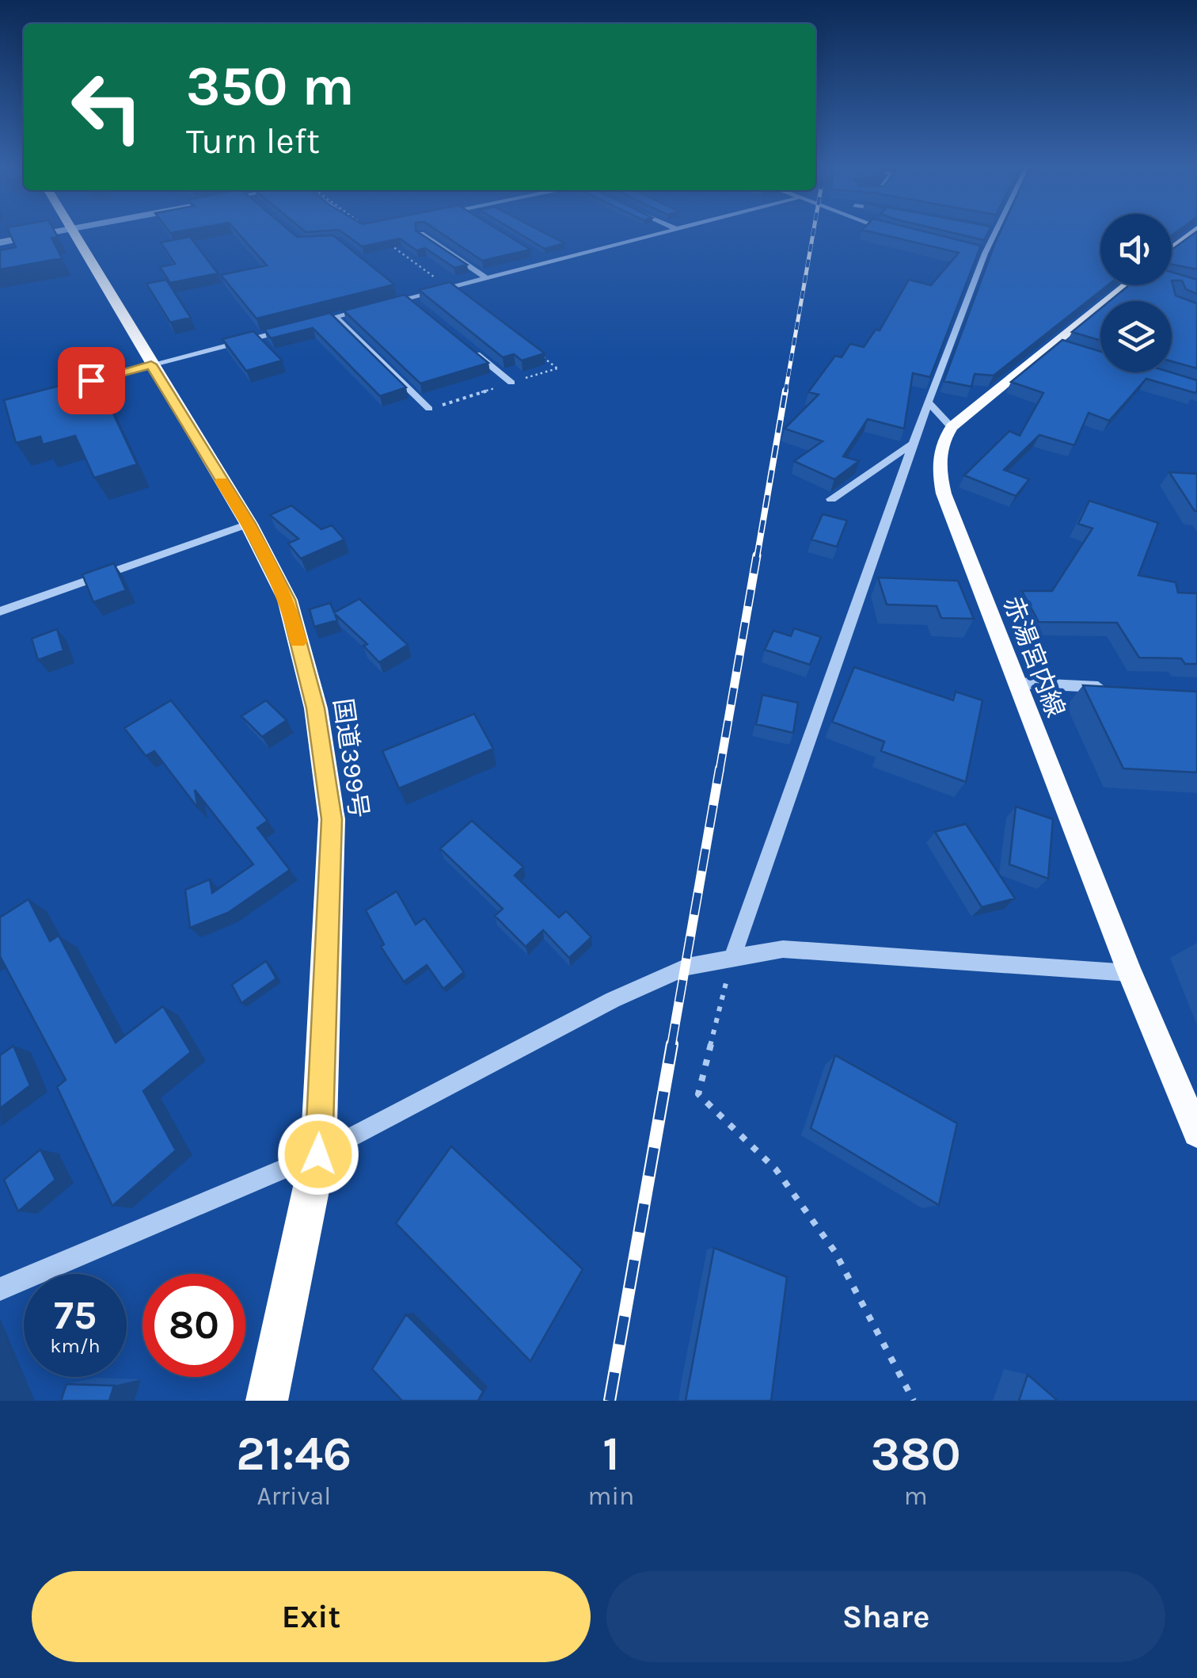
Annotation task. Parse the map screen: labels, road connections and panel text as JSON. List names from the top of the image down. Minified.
{"streets":{"highway":["国道399号"],"main road":["赤湯宮内線"]},"page":{"turn":["350 m","Turn left"],"speed":"75 km/h","limit":"80","eta":["21:46","Arrival","1","min","380","m"],"buttons":["Exit","Share"]}}
